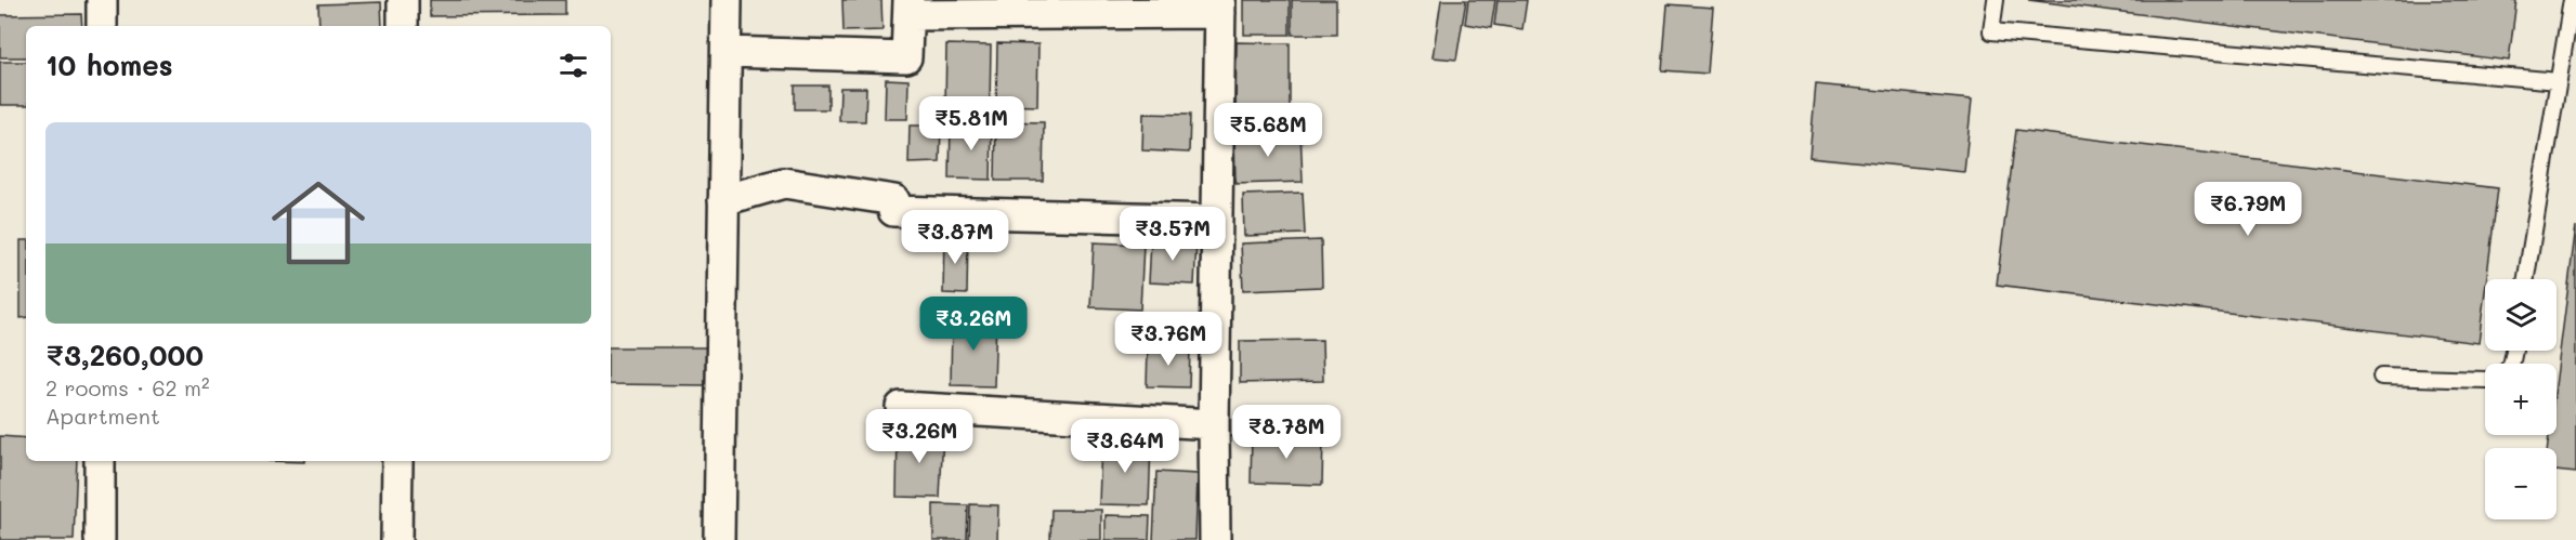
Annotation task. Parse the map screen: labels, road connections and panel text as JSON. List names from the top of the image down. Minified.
{"page":{"heading":"10 homes","price":["₹5.81M","₹5.68M","₹6.79M","₹3.57M","₹3.87M","₹3.26M","₹3.76M","₹8.78M","₹3.26M","₹3.64M"],"list":[{"name":"₹3,260,000","note":"2 rooms · 62 m² · Apartment"}],"map_buttons":["+","−"]}}
